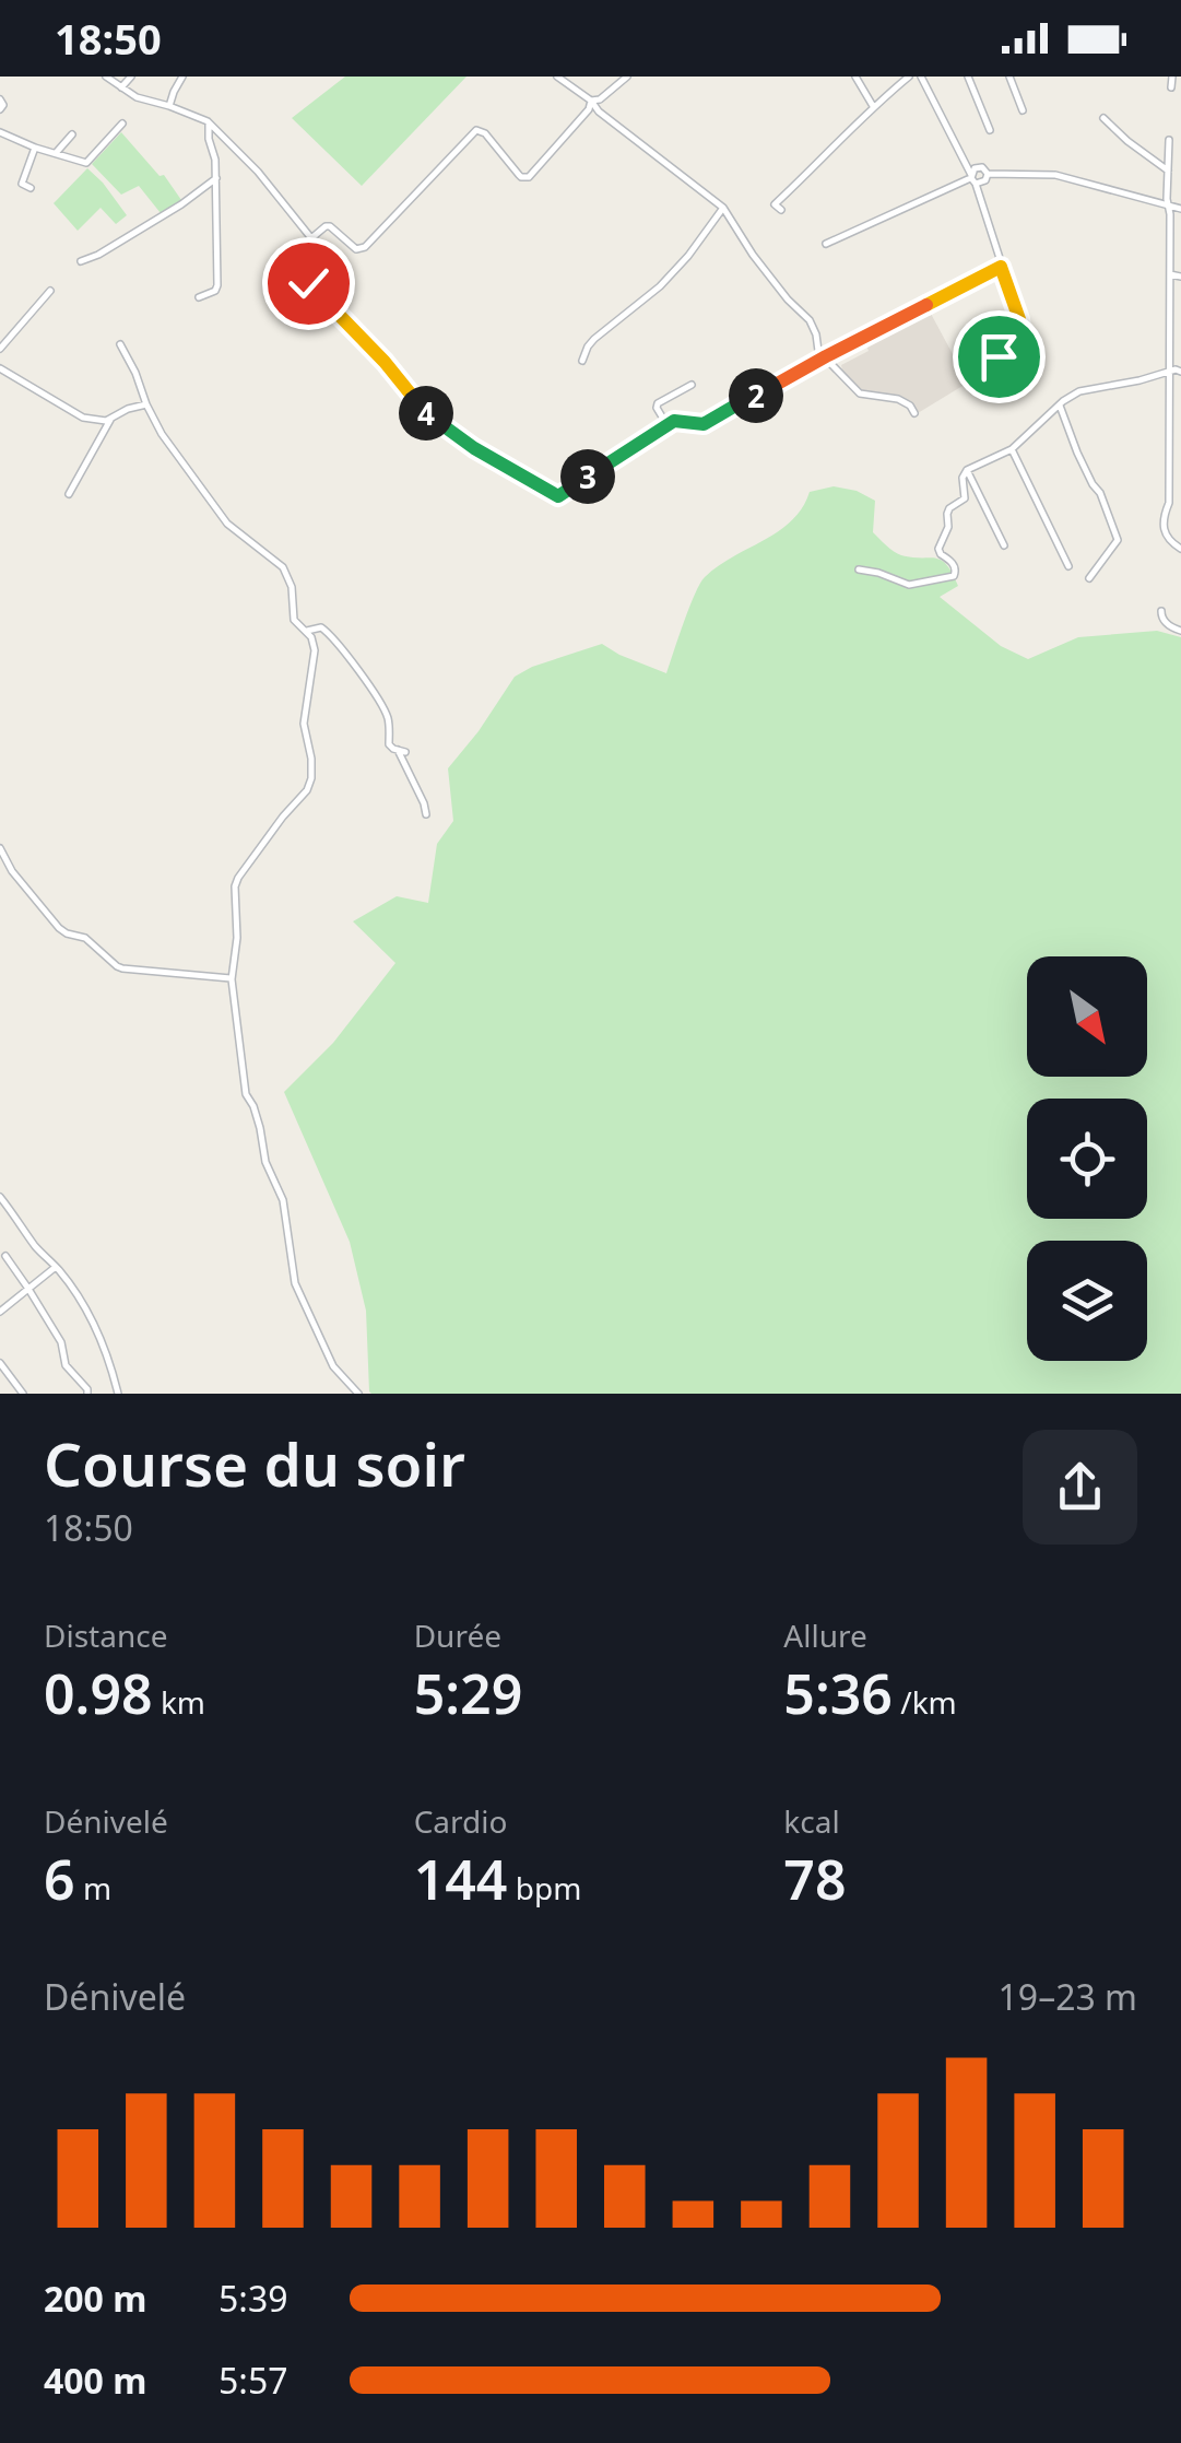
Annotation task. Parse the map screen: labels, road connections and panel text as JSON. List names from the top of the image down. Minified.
{"north":"bottom right","page":{"status":"18:50","pins":["2","4","3"],"heading":["Course du soir","18:50"],"stats":[["Distance","0.98 km"],["Durée","5:29"],["Allure","5:36 /km"],["Dénivelé","6 m"],["Cardio","144 bpm"],["kcal","78"]],"chart":["Dénivelé","19–23 m"],"list":[{"name":"200 m","note":"5:39"},{"name":"400 m","note":"5:57"}]}}
